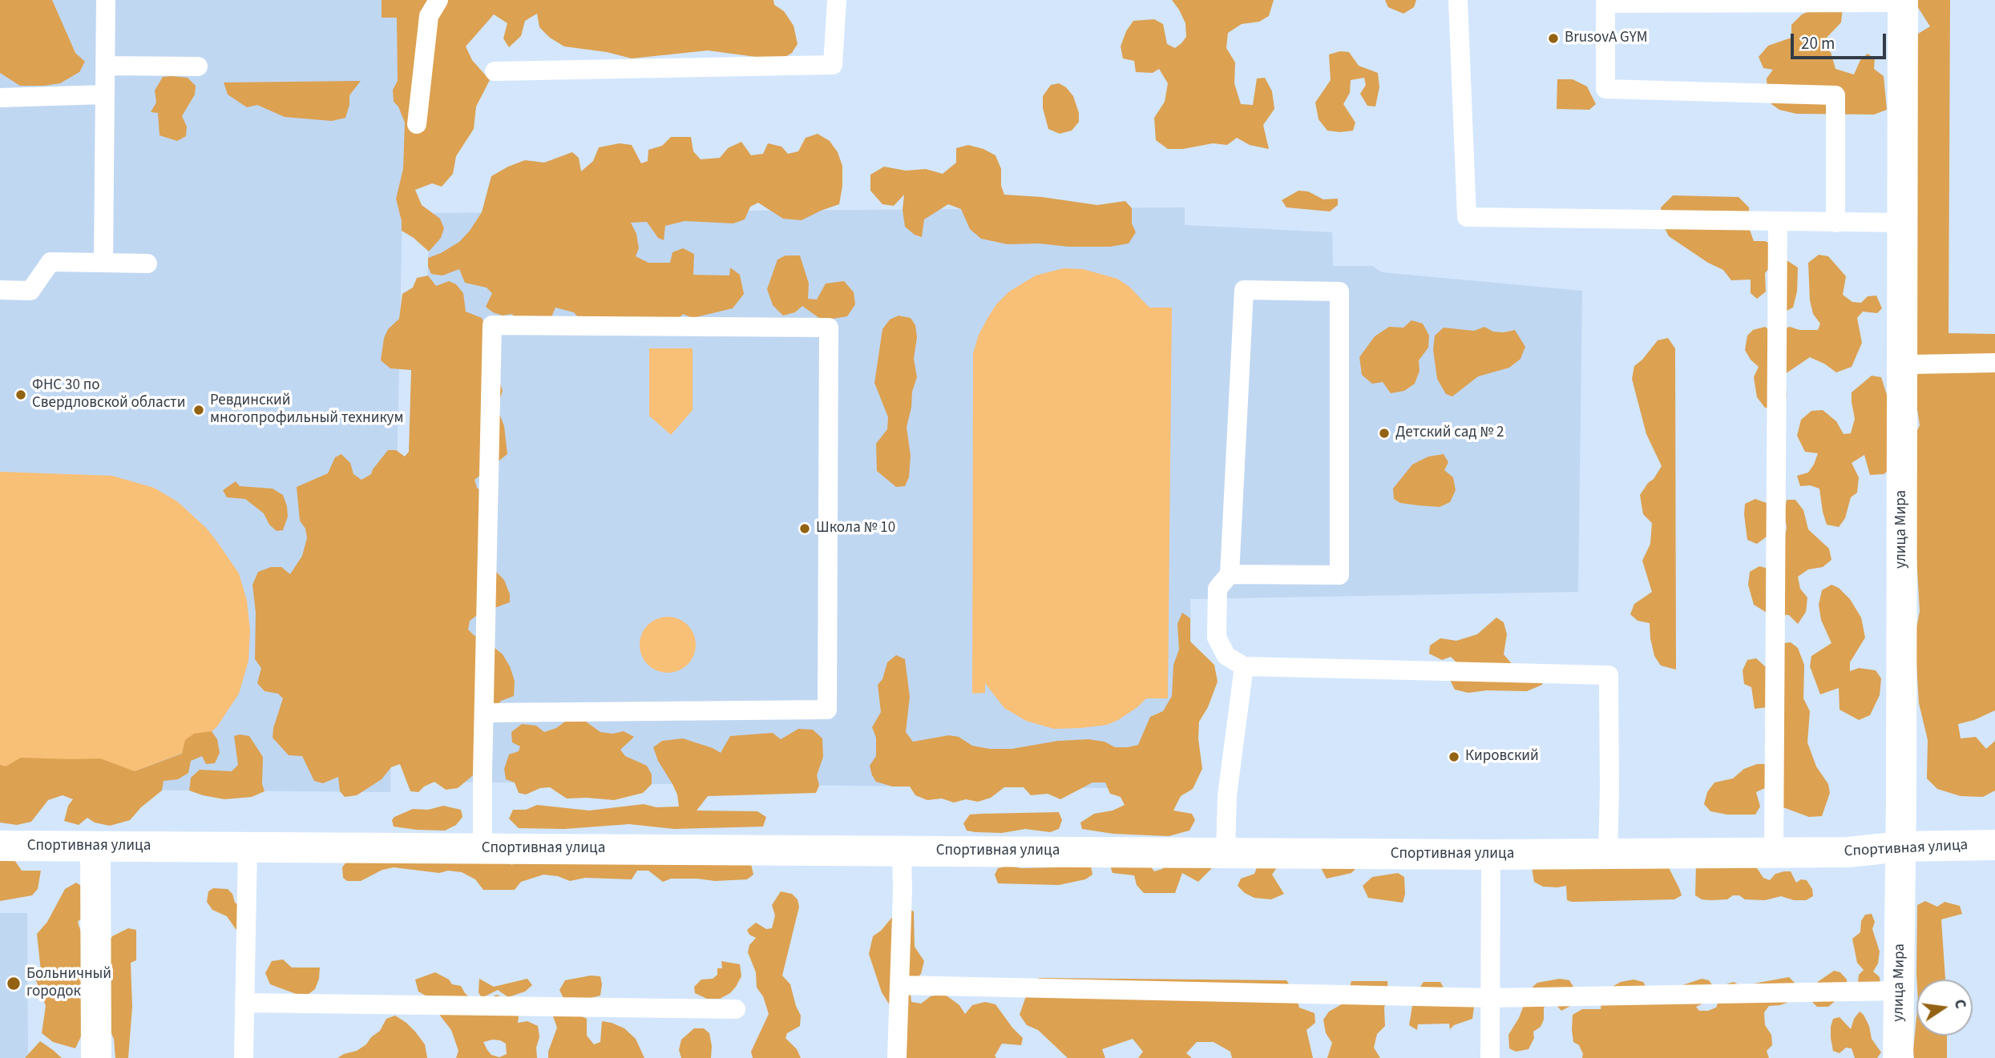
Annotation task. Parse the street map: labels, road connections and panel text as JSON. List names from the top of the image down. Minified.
{"streets":{"street":["улица Мира","Спортивная улица"]},"crossings":[["улица Мира","Спортивная улица"]],"places":["BrusovA GYM","ФНС 30 по Свердловской области","Ревдинский многопрофильный техникум","Детский сад № 2","Школа № 10","Кировский","Больничный городок"],"scale_bar":"20 m","north":"right"}
